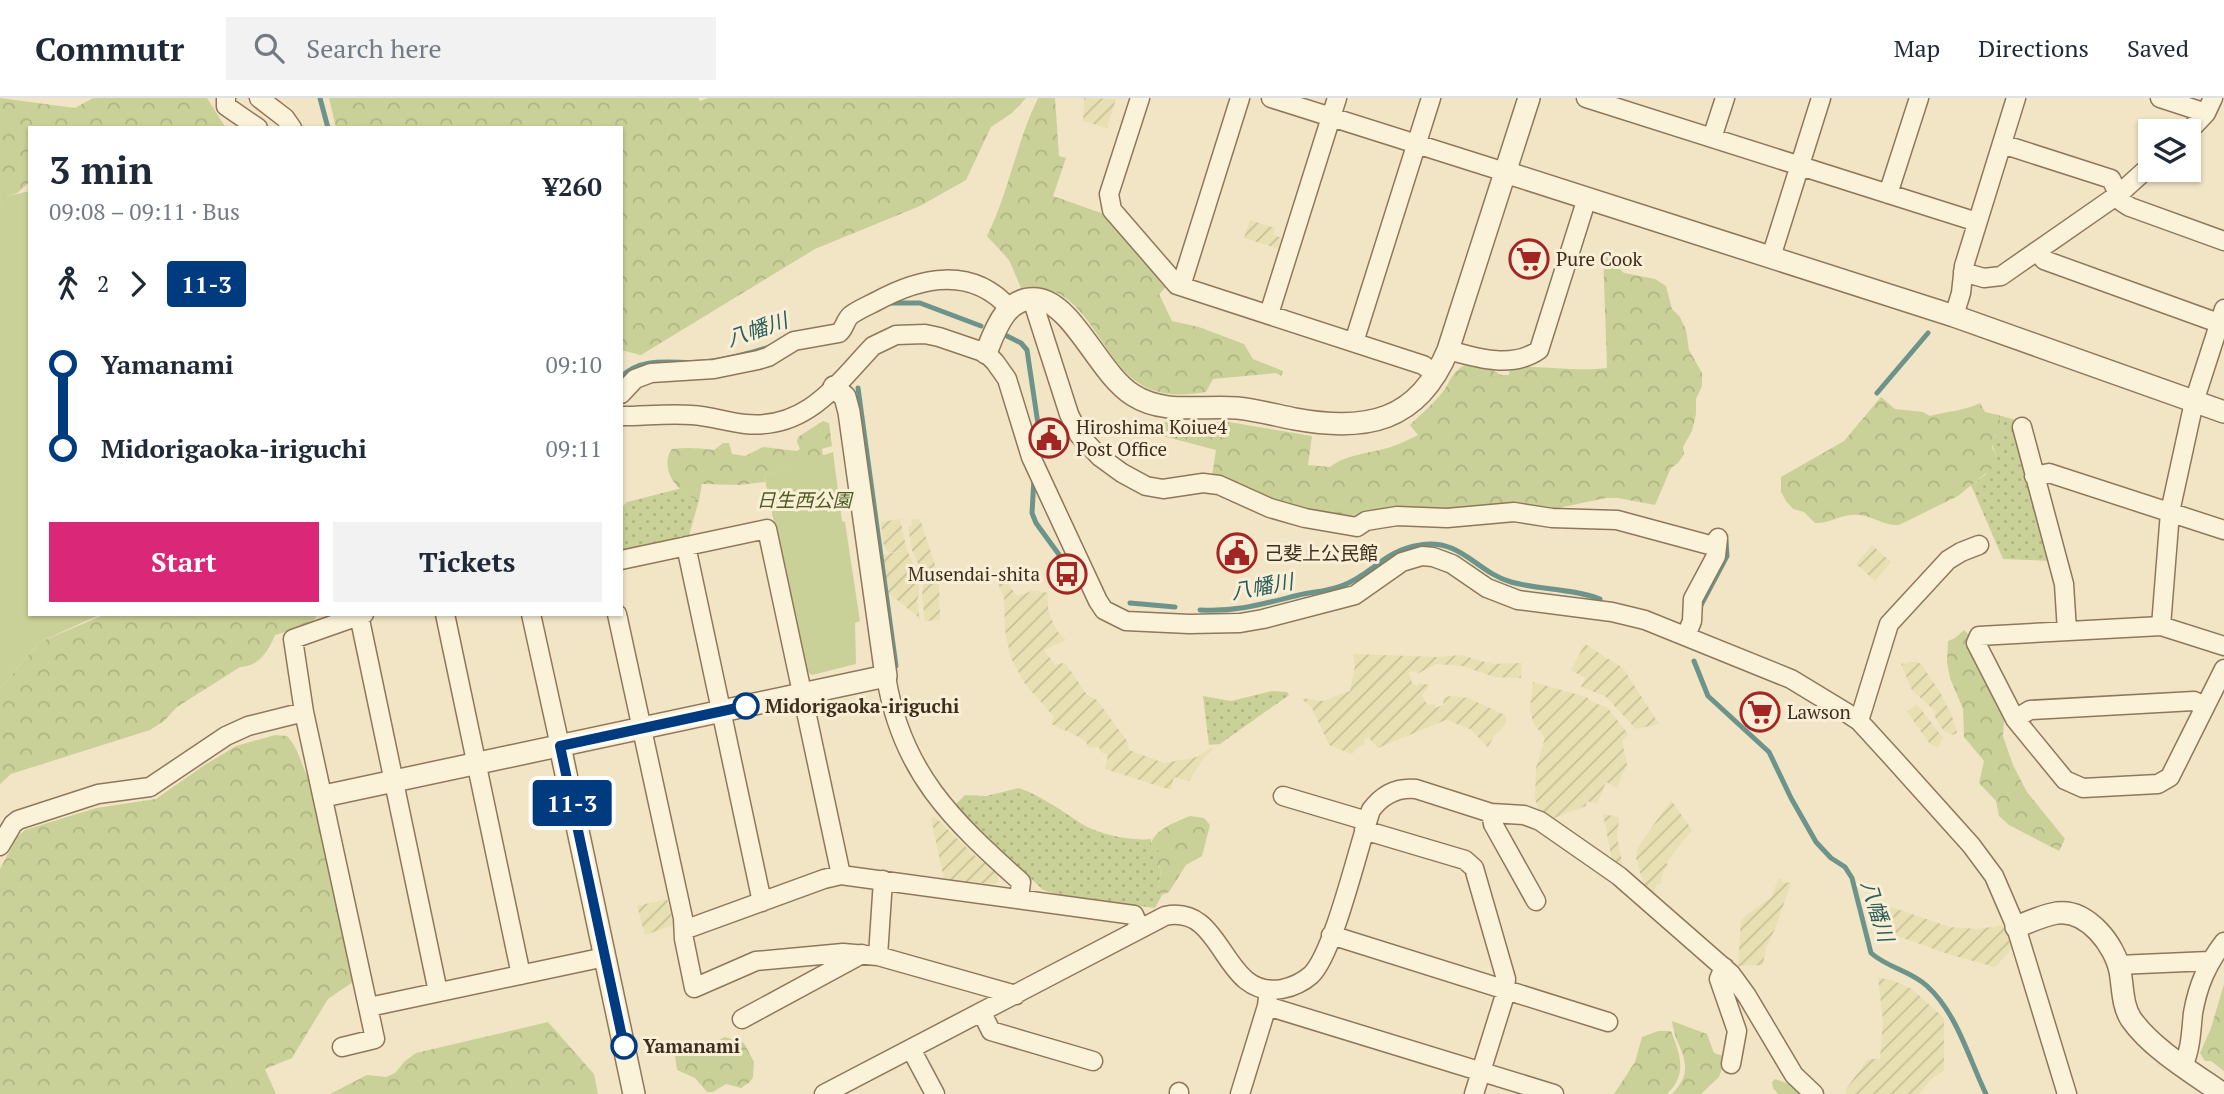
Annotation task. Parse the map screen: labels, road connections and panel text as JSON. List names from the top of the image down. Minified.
{"water":["八幡川"],"parks":["日生西公園"],"places":{"supermarket":["Pure Cook","Lawson"],"public building":["Hiroshima Koiue4 Post Office","己斐上公民館"],"bus stop":["Musendai-shita"],"other":["Midorigaoka-iriguchi","Yamanami"]},"lines":["bus line 11-3"],"page":{"header":"Commutr","search":"Search here","nav":["Map","Directions","Saved"],"on_map":"11-3","heading":["3 min","09:08 – 09:11 · Bus","¥260"],"legs":["2","11-3"],"list":[{"name":"Yamanami","value":"09:10"},{"name":"Midorigaoka-iriguchi","value":"09:11"}],"buttons":["Start","Tickets"]}}
